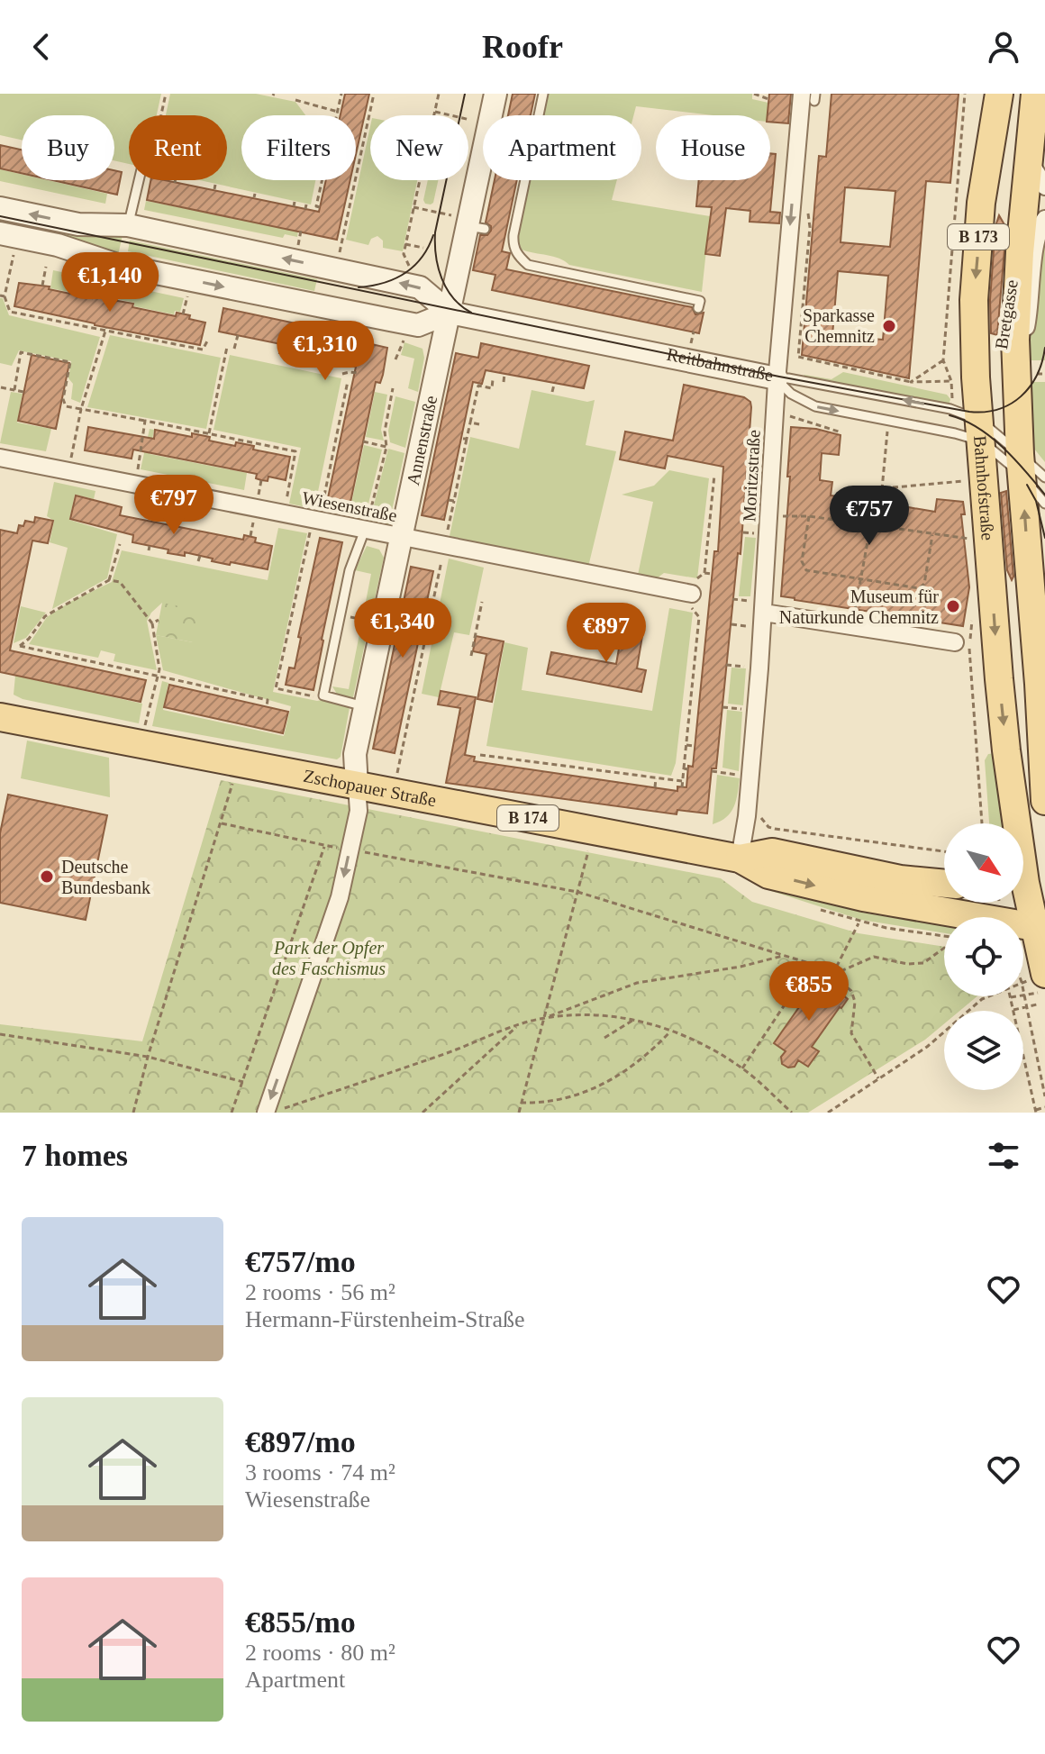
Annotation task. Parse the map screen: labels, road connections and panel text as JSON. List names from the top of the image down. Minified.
{"streets":{"main road":["B 173","Bahnhofstraße","Zschopauer Straße","B 174"],"street":["Bretgasse","Reitbahnstraße","Annenstraße","Moritzstraße","Wiesenstraße"]},"crossings":[["Bretgasse","Bahnhofstraße"],["Reitbahnstraße","Annenstraße"],["Reitbahnstraße","Moritzstraße"],["Reitbahnstraße","Bahnhofstraße"],["Annenstraße","Wiesenstraße"],["Annenstraße","Zschopauer Straße"],["Moritzstraße","Zschopauer Straße"],["Bahnhofstraße","Zschopauer Straße"]],"one_way":["Moritzstraße"],"parks":["Park der Opfer des Faschismus"],"places":["Sparkasse Chemnitz","Museum für Naturkunde Chemnitz","Deutsche Bundesbank"],"north":"bottom right","page":{"header":"Roofr","chip":["Buy","Rent","Filters","New","Apartment","House"],"price":["€1,140","€1,310","€797","€757","€1,340","€897","€855"],"heading":"7 homes","list":[{"name":"€757/mo","note":"2 rooms · 56 m² · Hermann-Fürstenheim-Straße"},{"name":"€897/mo","note":"3 rooms · 74 m² · Wiesenstraße"},{"name":"€855/mo","note":"2 rooms · 80 m² · Apartment"}]}}
